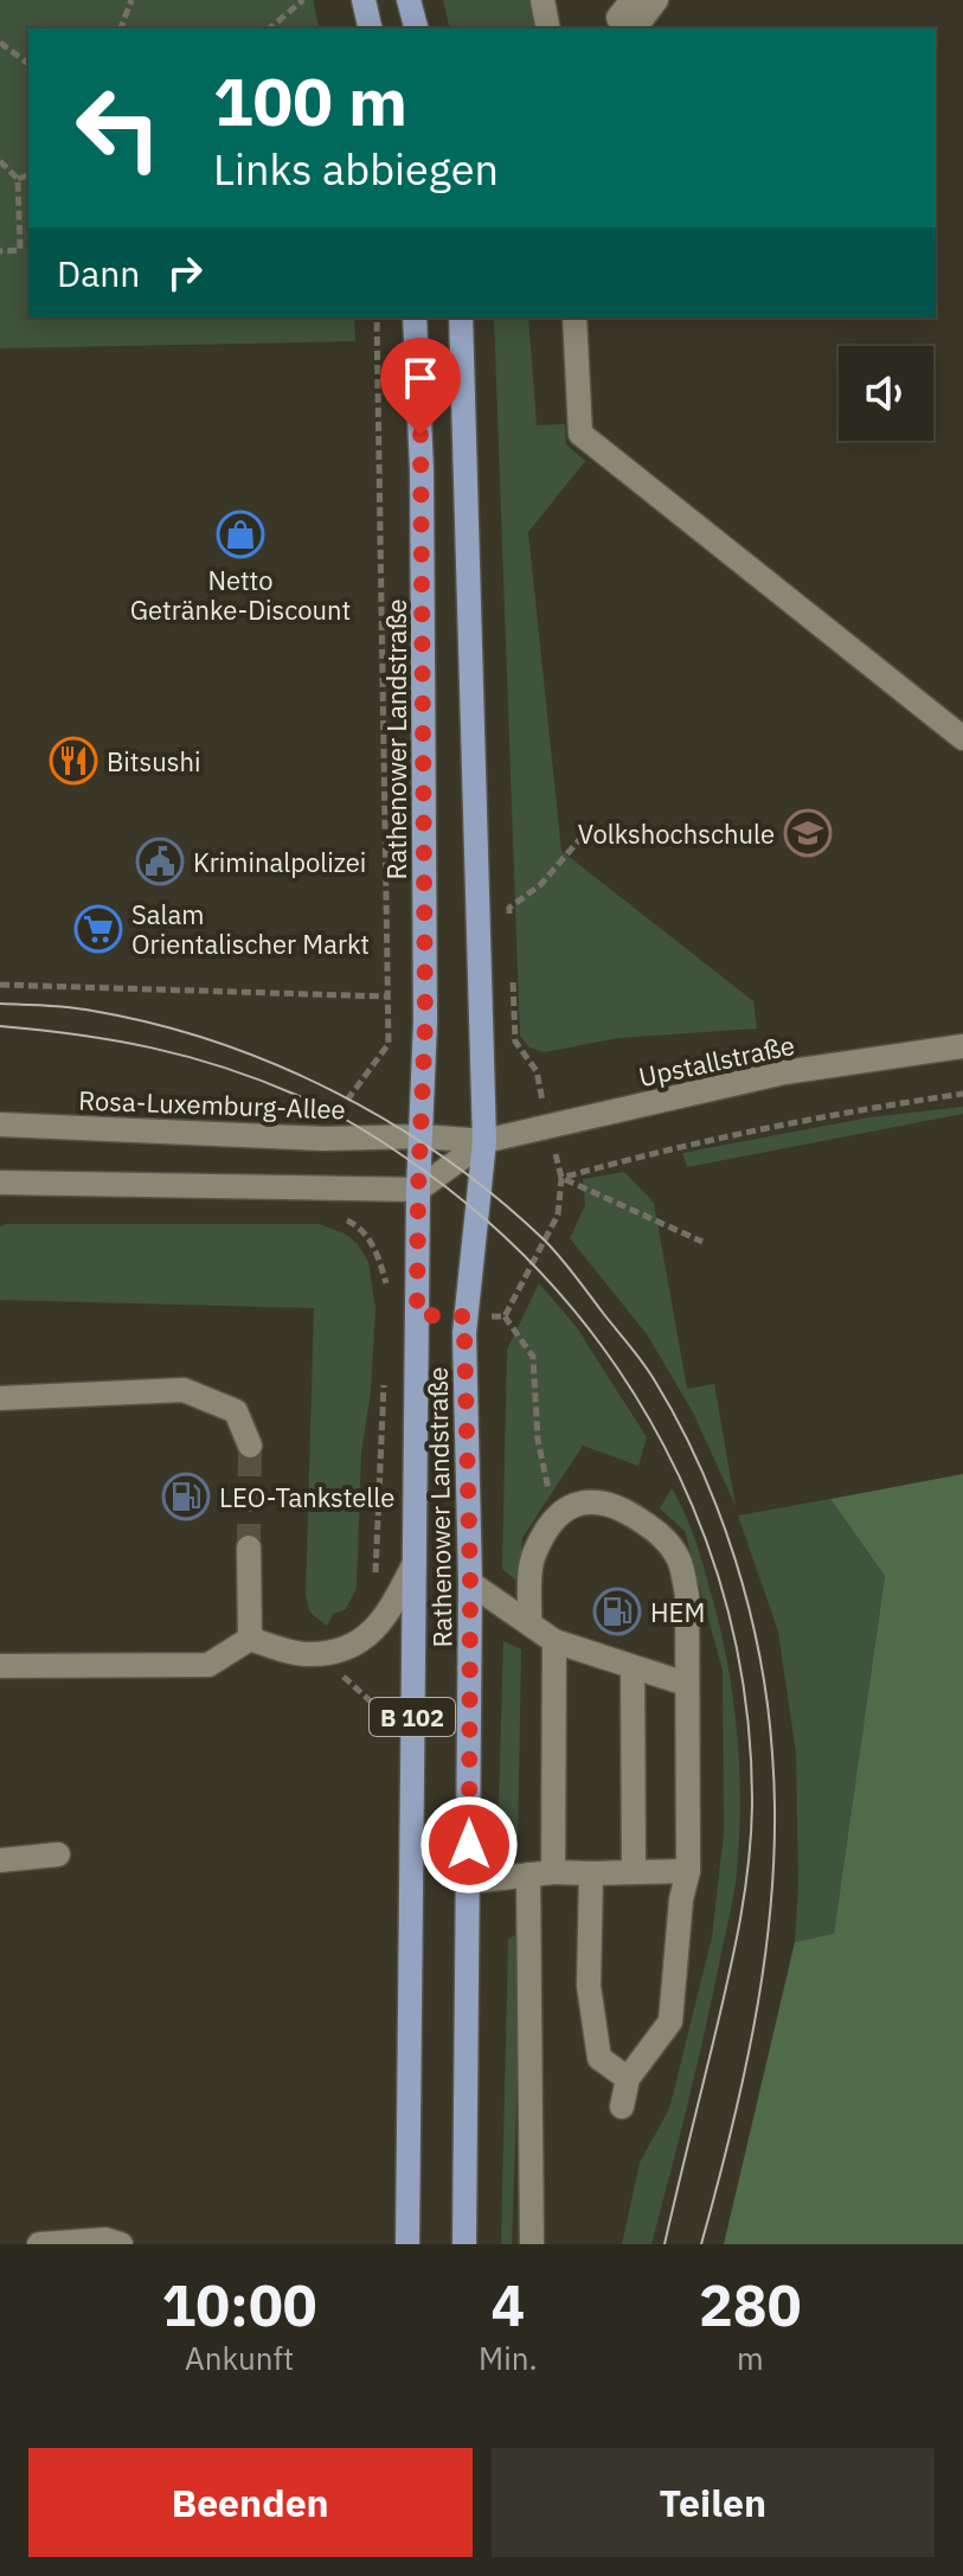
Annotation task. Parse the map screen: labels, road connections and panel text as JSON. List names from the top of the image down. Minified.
{"streets":{"main road":["Rathenower Landstraße","B 102"],"street":["Upstallstraße","Rosa-Luxemburg-Allee"]},"crossings":[["Rathenower Landstraße","Upstallstraße"],["Rathenower Landstraße","Rosa-Luxemburg-Allee"],["Upstallstraße","Rosa-Luxemburg-Allee"]],"places":{"shop":["Netto Getränke-Discount"],"restaurant":["Bitsushi"],"school or university":["Volkshochschule"],"public building":["Kriminalpolizei"],"supermarket":["Salam Orientalischer Markt"],"fuel station":["LEO-Tankstelle","HEM"]},"page":{"turn":["100 m","Links abbiegen"],"then":"Dann","eta":["10:00","Ankunft","4","Min.","280","m"],"buttons":["Beenden","Teilen"]}}
